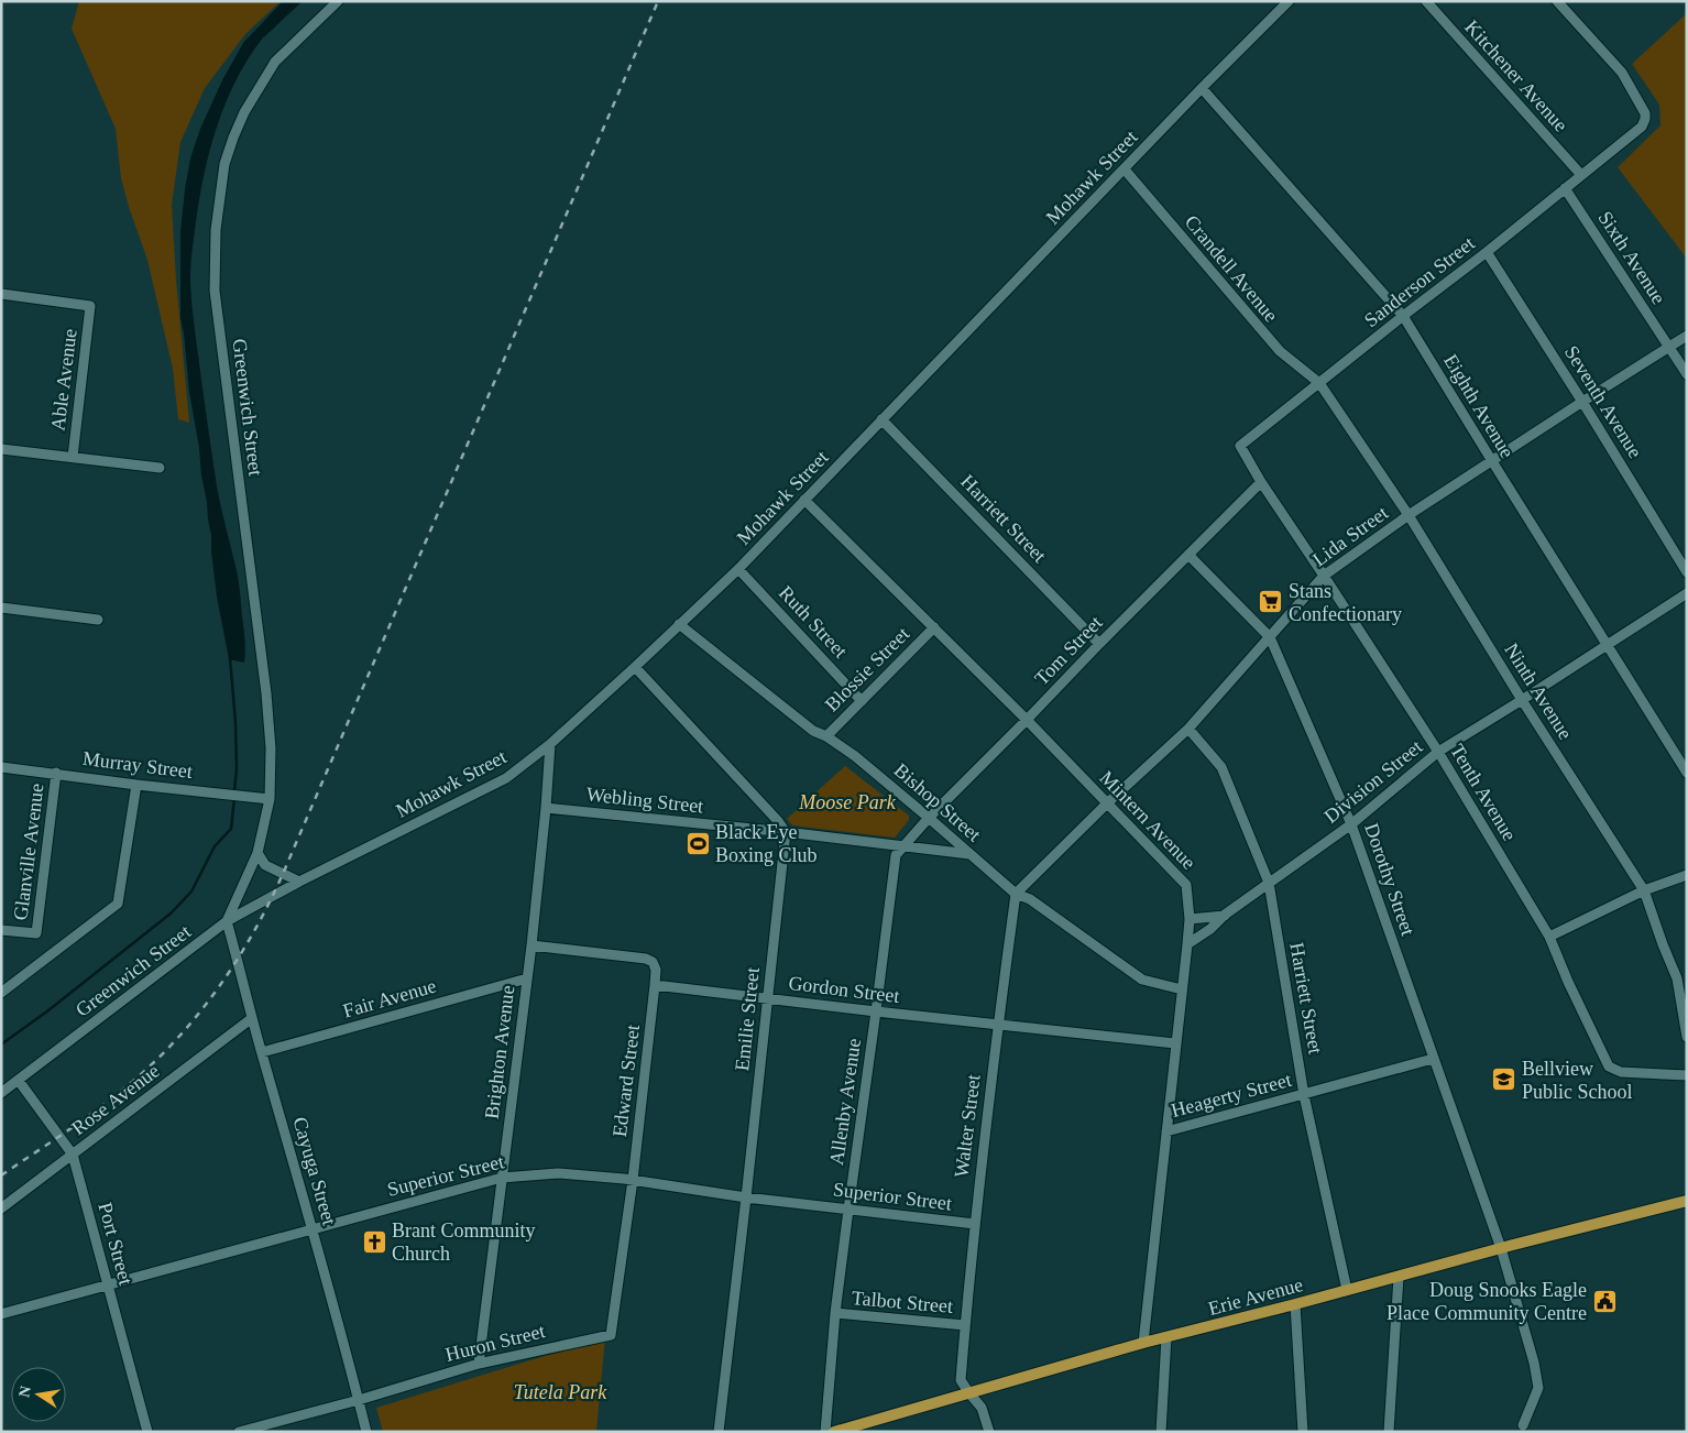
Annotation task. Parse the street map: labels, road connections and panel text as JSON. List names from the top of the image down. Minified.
{"streets":{"main road":["Erie Avenue"],"street":["Kitchener Avenue","Mohawk Street","Sixth Avenue","Crandell Avenue","Sanderson Street","Able Avenue","Seventh Avenue","Eighth Avenue","Greenwich Street","Harriett Street","Lida Street","Ruth Street","Tom Street","Blossie Street","Ninth Avenue","Murray Street","Division Street","Tenth Avenue","Webling Street","Bishop Street","Mintern Avenue","Glanville Avenue","Dorothy Street","Gordon Street","Fair Avenue","Emilie Street","Brighton Avenue","Edward Street","Heagerty Street","Rose Avenue","Allenby Avenue","Walter Street","Cayuga Street","Superior Street","Port Street","Talbot Street","Huron Street"]},"crossings":[["Kitchener Avenue","Sanderson Street"],["Mohawk Street","Crandell Avenue"],["Mohawk Street","Eighth Avenue"],["Mohawk Street","Greenwich Street"],["Mohawk Street","Harriett Street"],["Mohawk Street","Ruth Street"],["Mohawk Street","Bishop Street"],["Mohawk Street","Mintern Avenue"],["Mohawk Street","Brighton Avenue"],["Mohawk Street","Cayuga Street"],["Sixth Avenue","Sanderson Street"],["Sixth Avenue","Lida Street"],["Crandell Avenue","Sanderson Street"],["Crandell Avenue","Ninth Avenue"],["Sanderson Street","Seventh Avenue"],["Sanderson Street","Eighth Avenue"],["Sanderson Street","Tom Street"],["Sanderson Street","Ninth Avenue"],["Sanderson Street","Tenth Avenue"],["Seventh Avenue","Lida Street"],["Eighth Avenue","Lida Street"],["Eighth Avenue","Division Street"],["Greenwich Street","Murray Street"],["Greenwich Street","Cayuga Street"],["Greenwich Street","Port Street"],["Harriett Street","Lida Street"],["Harriett Street","Tom Street"],["Harriett Street","Division Street"],["Harriett Street","Heagerty Street"],["Harriett Street","Erie Avenue"],["Lida Street","Ninth Avenue"],["Lida Street","Tenth Avenue"],["Lida Street","Bishop Street"],["Lida Street","Mintern Avenue"],["Lida Street","Dorothy Street"],["Lida Street","Walter Street"],["Ruth Street","Blossie Street"],["Tom Street","Tenth Avenue"],["Tom Street","Webling Street"],["Tom Street","Bishop Street"],["Tom Street","Mintern Avenue"],["Tom Street","Dorothy Street"],["Tom Street","Allenby Avenue"],["Blossie Street","Bishop Street"],["Blossie Street","Mintern Avenue"],["Ninth Avenue","Division Street"],["Murray Street","Glanville Avenue"],["Division Street","Tenth Avenue"],["Division Street","Mintern Avenue"],["Division Street","Dorothy Street"],["Webling Street","Bishop Street"],["Webling Street","Emilie Street"],["Webling Street","Brighton Avenue"],["Webling Street","Allenby Avenue"],["Bishop Street","Mintern Avenue"],["Bishop Street","Walter Street"],["Mintern Avenue","Gordon Street"],["Mintern Avenue","Heagerty Street"],["Mintern Avenue","Erie Avenue"],["Dorothy Street","Heagerty Street"],["Dorothy Street","Erie Avenue"],["Gordon Street","Emilie Street"],["Gordon Street","Edward Street"],["Gordon Street","Allenby Avenue"],["Gordon Street","Walter Street"],["Fair Avenue","Brighton Avenue"],["Fair Avenue","Cayuga Street"],["Emilie Street","Superior Street"],["Brighton Avenue","Superior Street"],["Brighton Avenue","Huron Street"],["Edward Street","Superior Street"],["Edward Street","Huron Street"],["Rose Avenue","Cayuga Street"],["Rose Avenue","Port Street"],["Allenby Avenue","Superior Street"],["Allenby Avenue","Talbot Street"],["Walter Street","Superior Street"],["Walter Street","Erie Avenue"],["Walter Street","Talbot Street"],["Cayuga Street","Superior Street"],["Cayuga Street","Huron Street"],["Superior Street","Port Street"],["Superior Street","Huron Street"]],"parks":["Moose Park","Tutela Park"],"places":{"supermarket":["Stans Confectionary"],"sports":["Black Eye Boxing Club"],"school or university":["Bellview Public School"],"church":["Brant Community Church"],"public building":["Doug Snooks Eagle Place Community Centre"]},"north":"left"}
